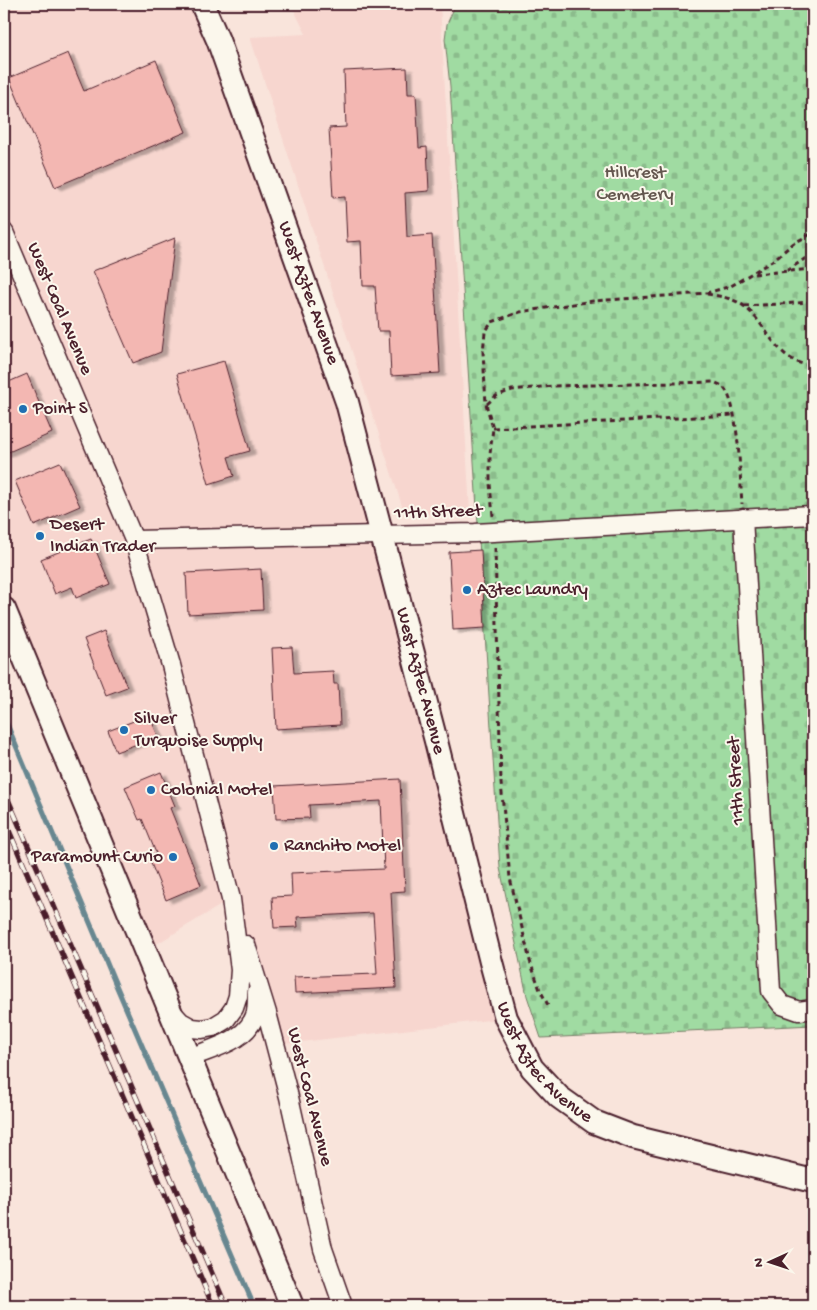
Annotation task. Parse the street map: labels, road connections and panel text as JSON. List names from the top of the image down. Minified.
{"streets":{"main road":["West Aztec Avenue"],"street":["West Coal Avenue","11th Street"]},"crossings":[["West Aztec Avenue","11th Street"],["West Coal Avenue","11th Street"]],"parks":["Hillcrest Cemetery"],"places":["Point S","Desert Indian Trader","Aztec Laundry","Silver Turquoise Supply","Colonial Motel","Ranchito Motel","Paramount Curio"],"north":"left"}
